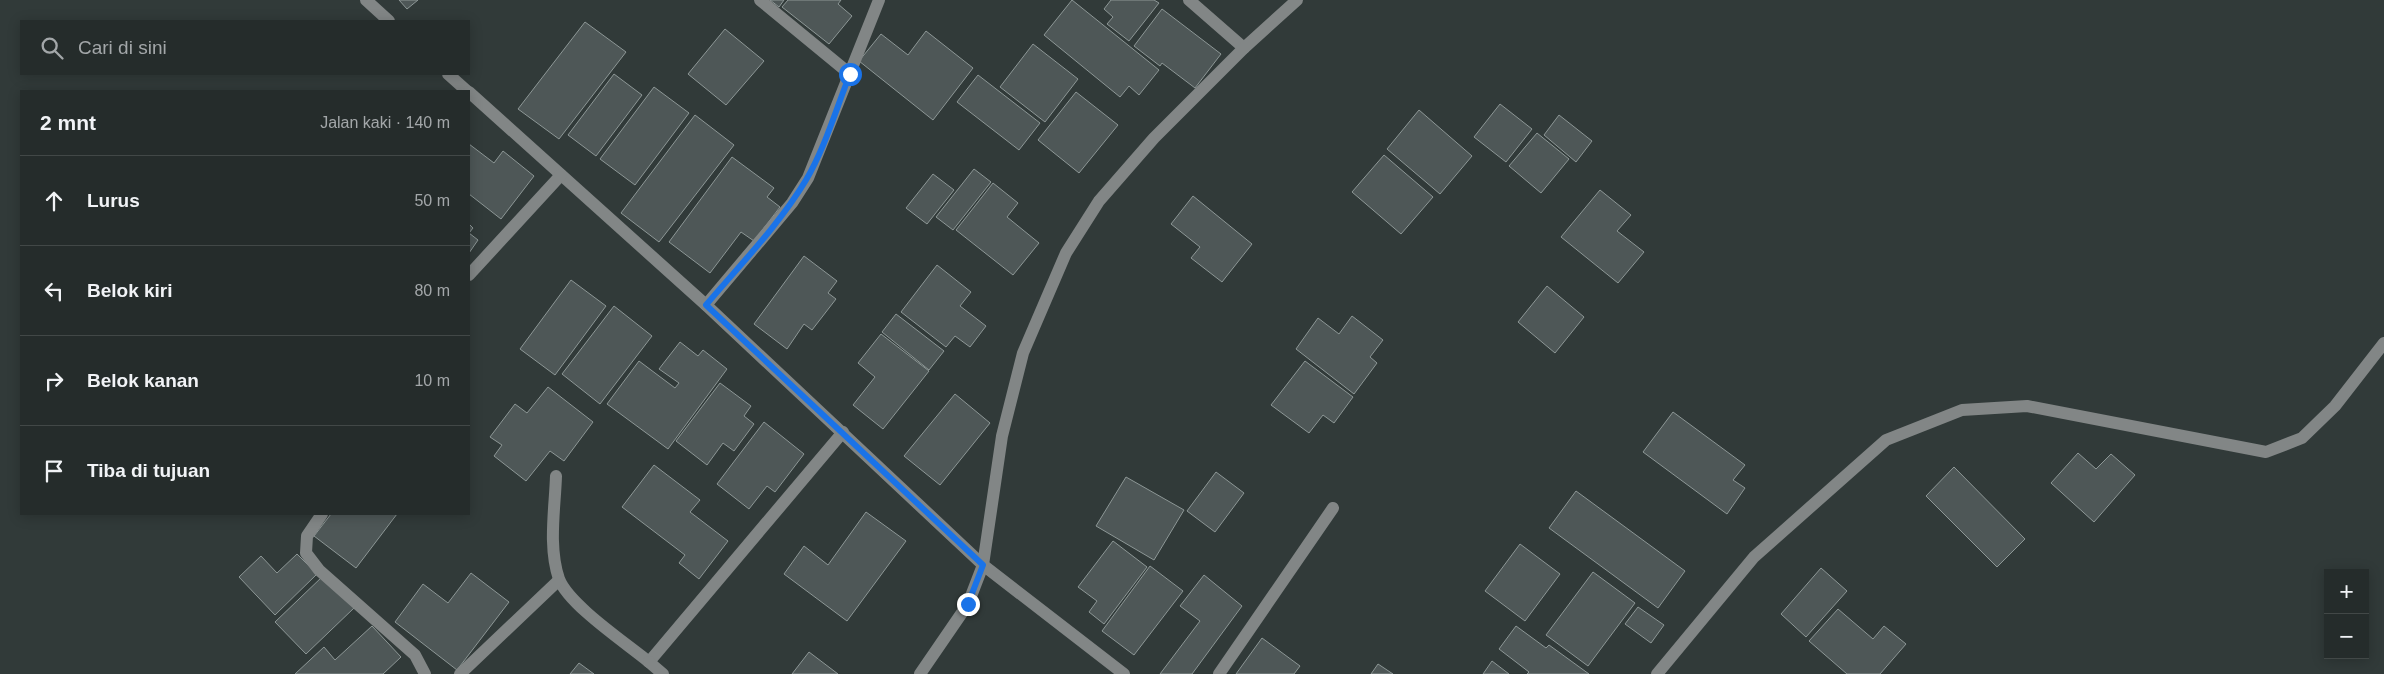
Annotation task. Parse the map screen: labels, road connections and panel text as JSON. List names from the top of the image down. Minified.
{"page":{"search":"Cari di sini","heading":["2 mnt","Jalan kaki · 140 m"],"list":[["Lurus","50 m"],["Belok kiri","80 m"],["Belok kanan","10 m"],"Tiba di tujuan"],"map_buttons":["+","−"]}}
